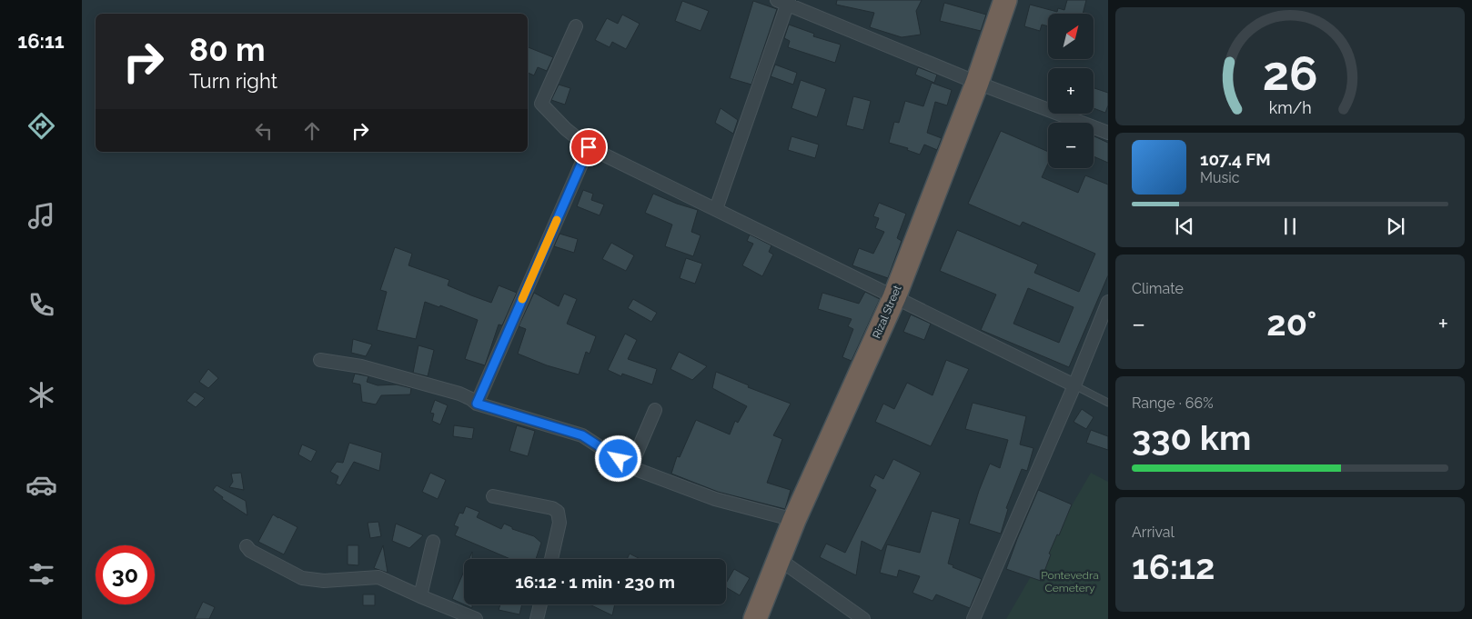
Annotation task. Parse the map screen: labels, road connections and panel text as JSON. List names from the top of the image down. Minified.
{"streets":{"highway":["Rizal Street"]},"parks":["Pontevedra Cemetery"],"north":"top right","page":{"tabs":"16:11","map_buttons":["+","−"],"turn":["80 m","Turn right"],"song":["107.4 FM","Music"],"tile":["Climate",["Range · 66%","330 km"],["Arrival","16:12"]],"heat":["−","20°","+"],"limit":"30","trip":"16:12 · 1 min · 230 m","gauge":["26","km/h"]}}
